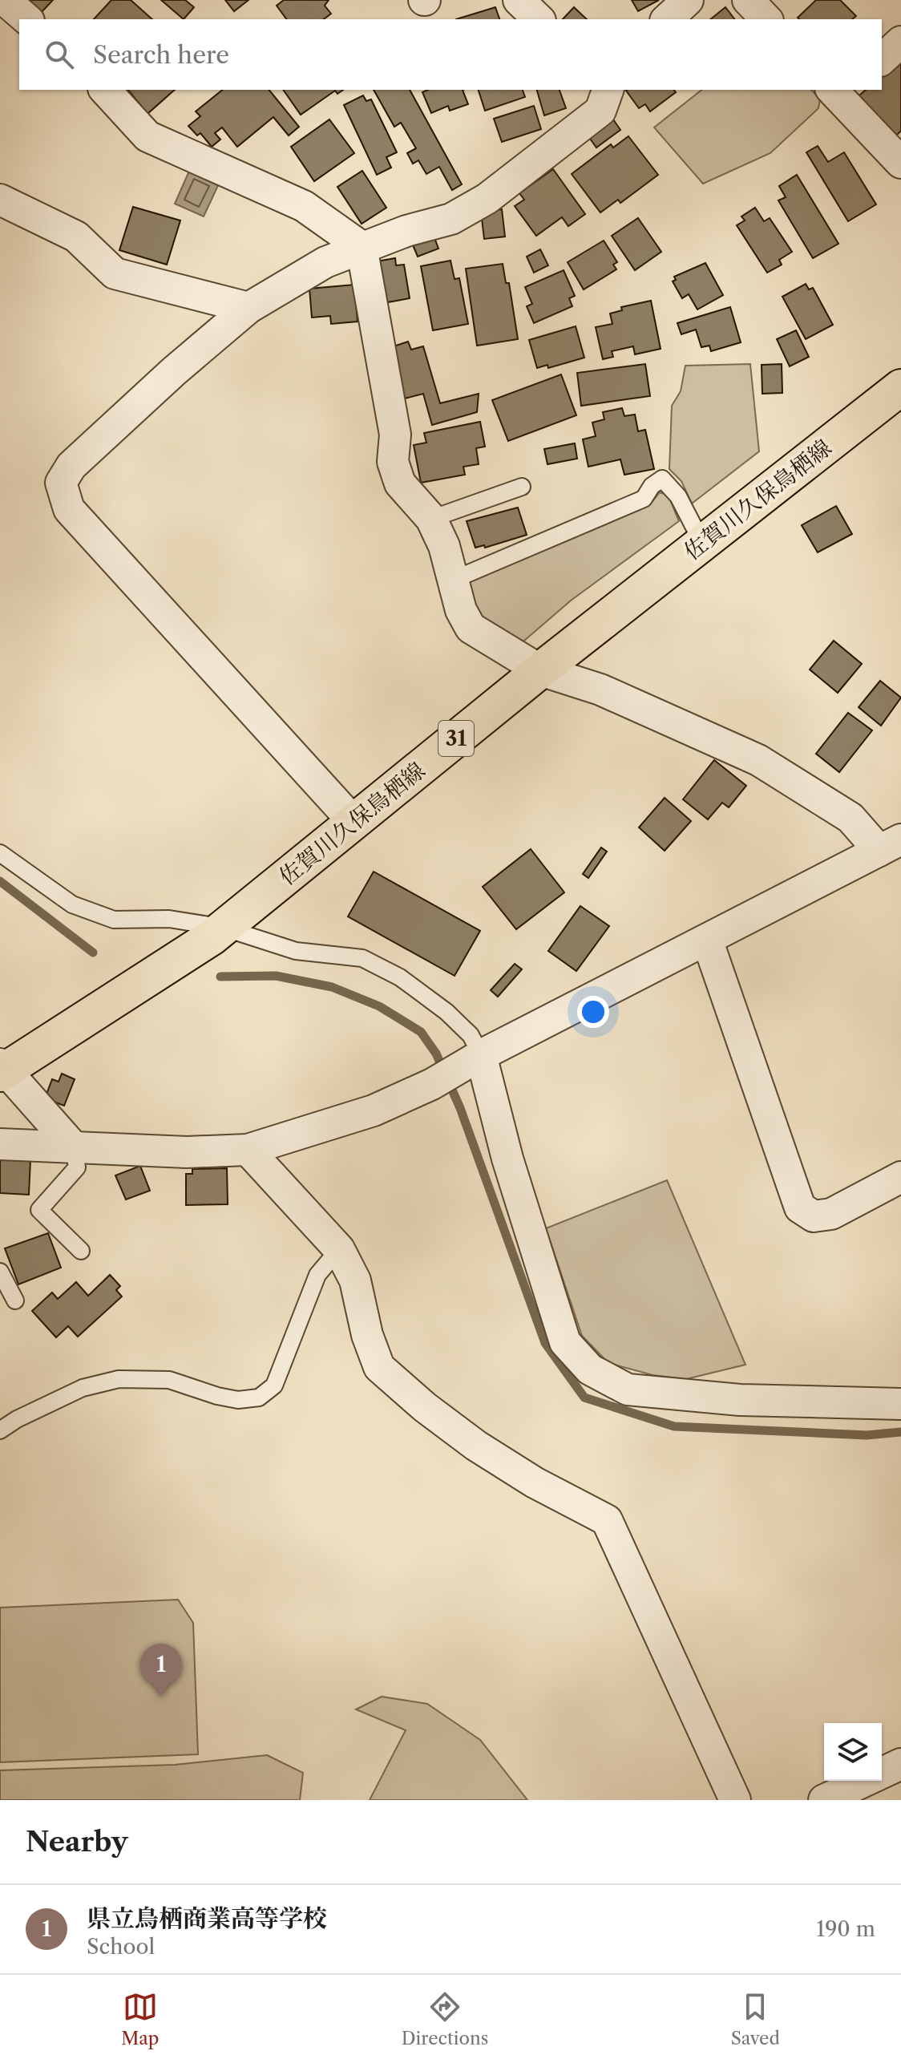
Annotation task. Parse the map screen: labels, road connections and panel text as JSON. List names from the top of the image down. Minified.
{"streets":{"main road":["佐賀川久保鳥栖線","31"]},"page":{"search":"Search here","pins":"1","heading":"Nearby","list":[{"mark":"1","name":"県立鳥栖商業高等学校","note":"School","value":"190 m"}],"nav":["Map","Directions","Saved"]}}
